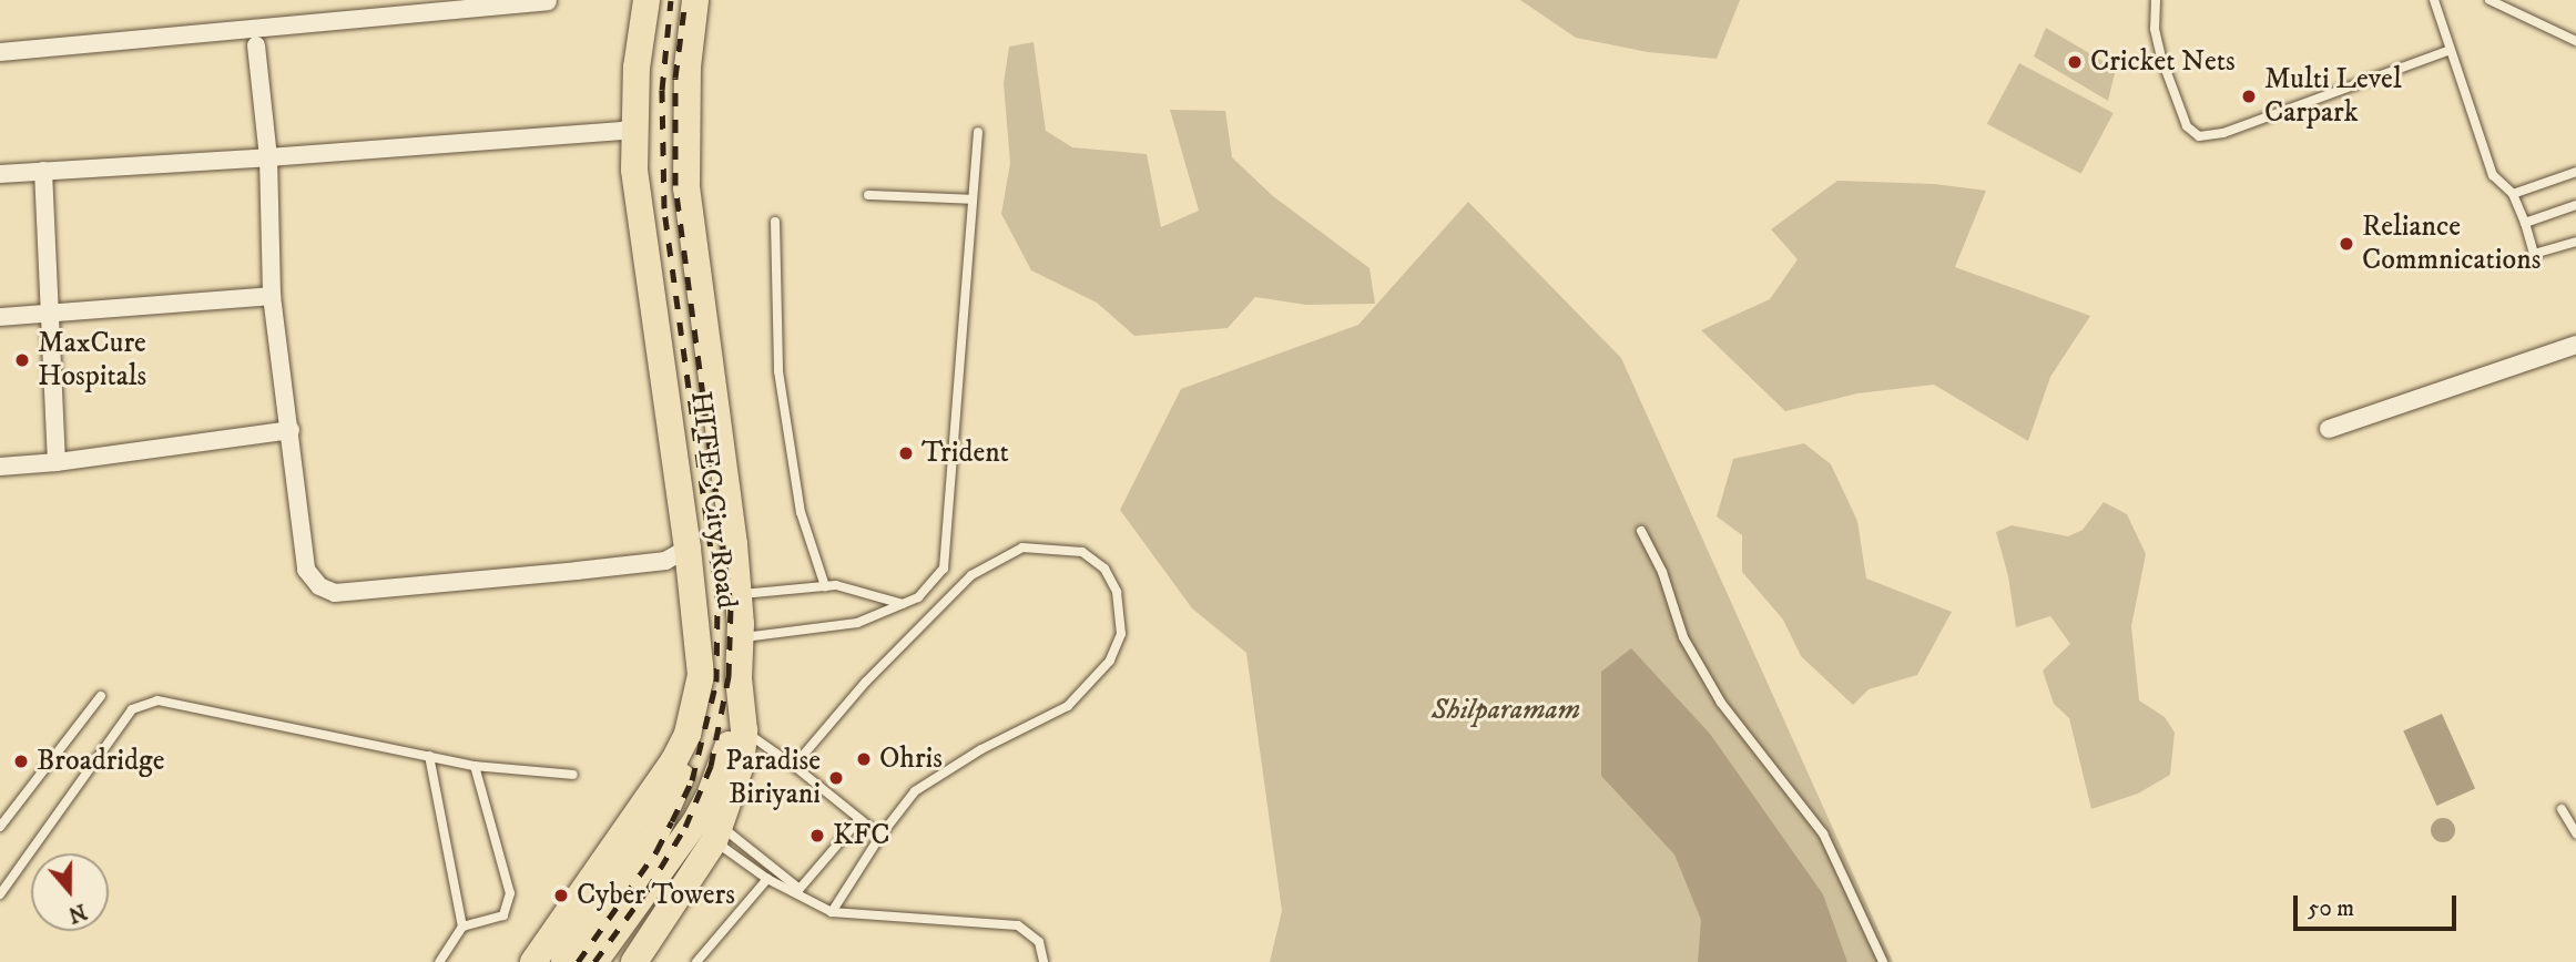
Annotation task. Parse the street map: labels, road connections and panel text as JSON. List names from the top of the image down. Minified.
{"streets":{"main road":["HITEC City Road"]},"parks":["Shilparamam"],"places":["Cricket Nets","Multi Level Carpark","Reliance Commnications","MaxCure Hospitals","Trident","Ohris","Broadridge","Paradise Biriyani","KFC","Cyber Towers"],"scale_bar":"50 m","north":"bottom"}
